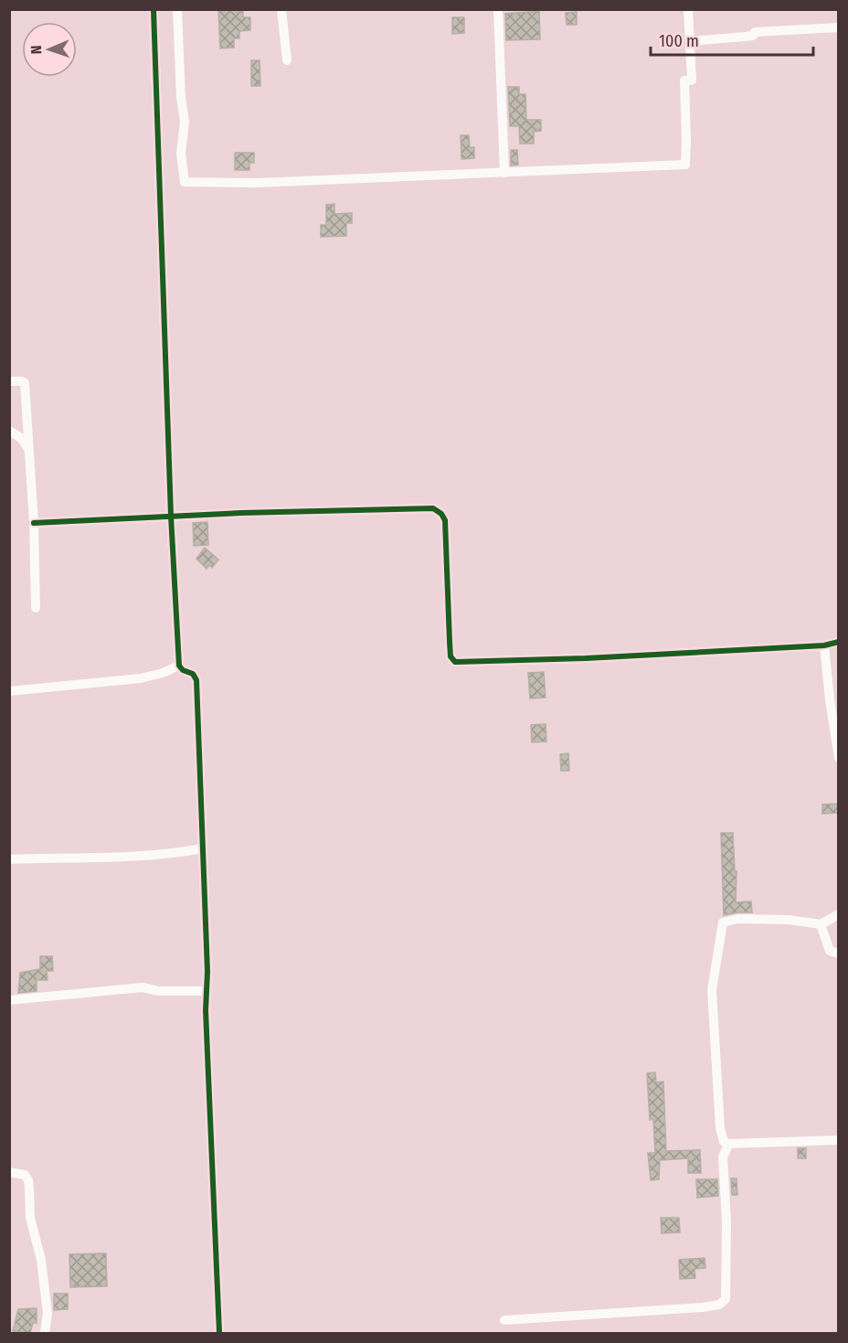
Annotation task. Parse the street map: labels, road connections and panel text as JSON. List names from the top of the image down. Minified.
{"scale_bar":"100 m","north":"left"}
